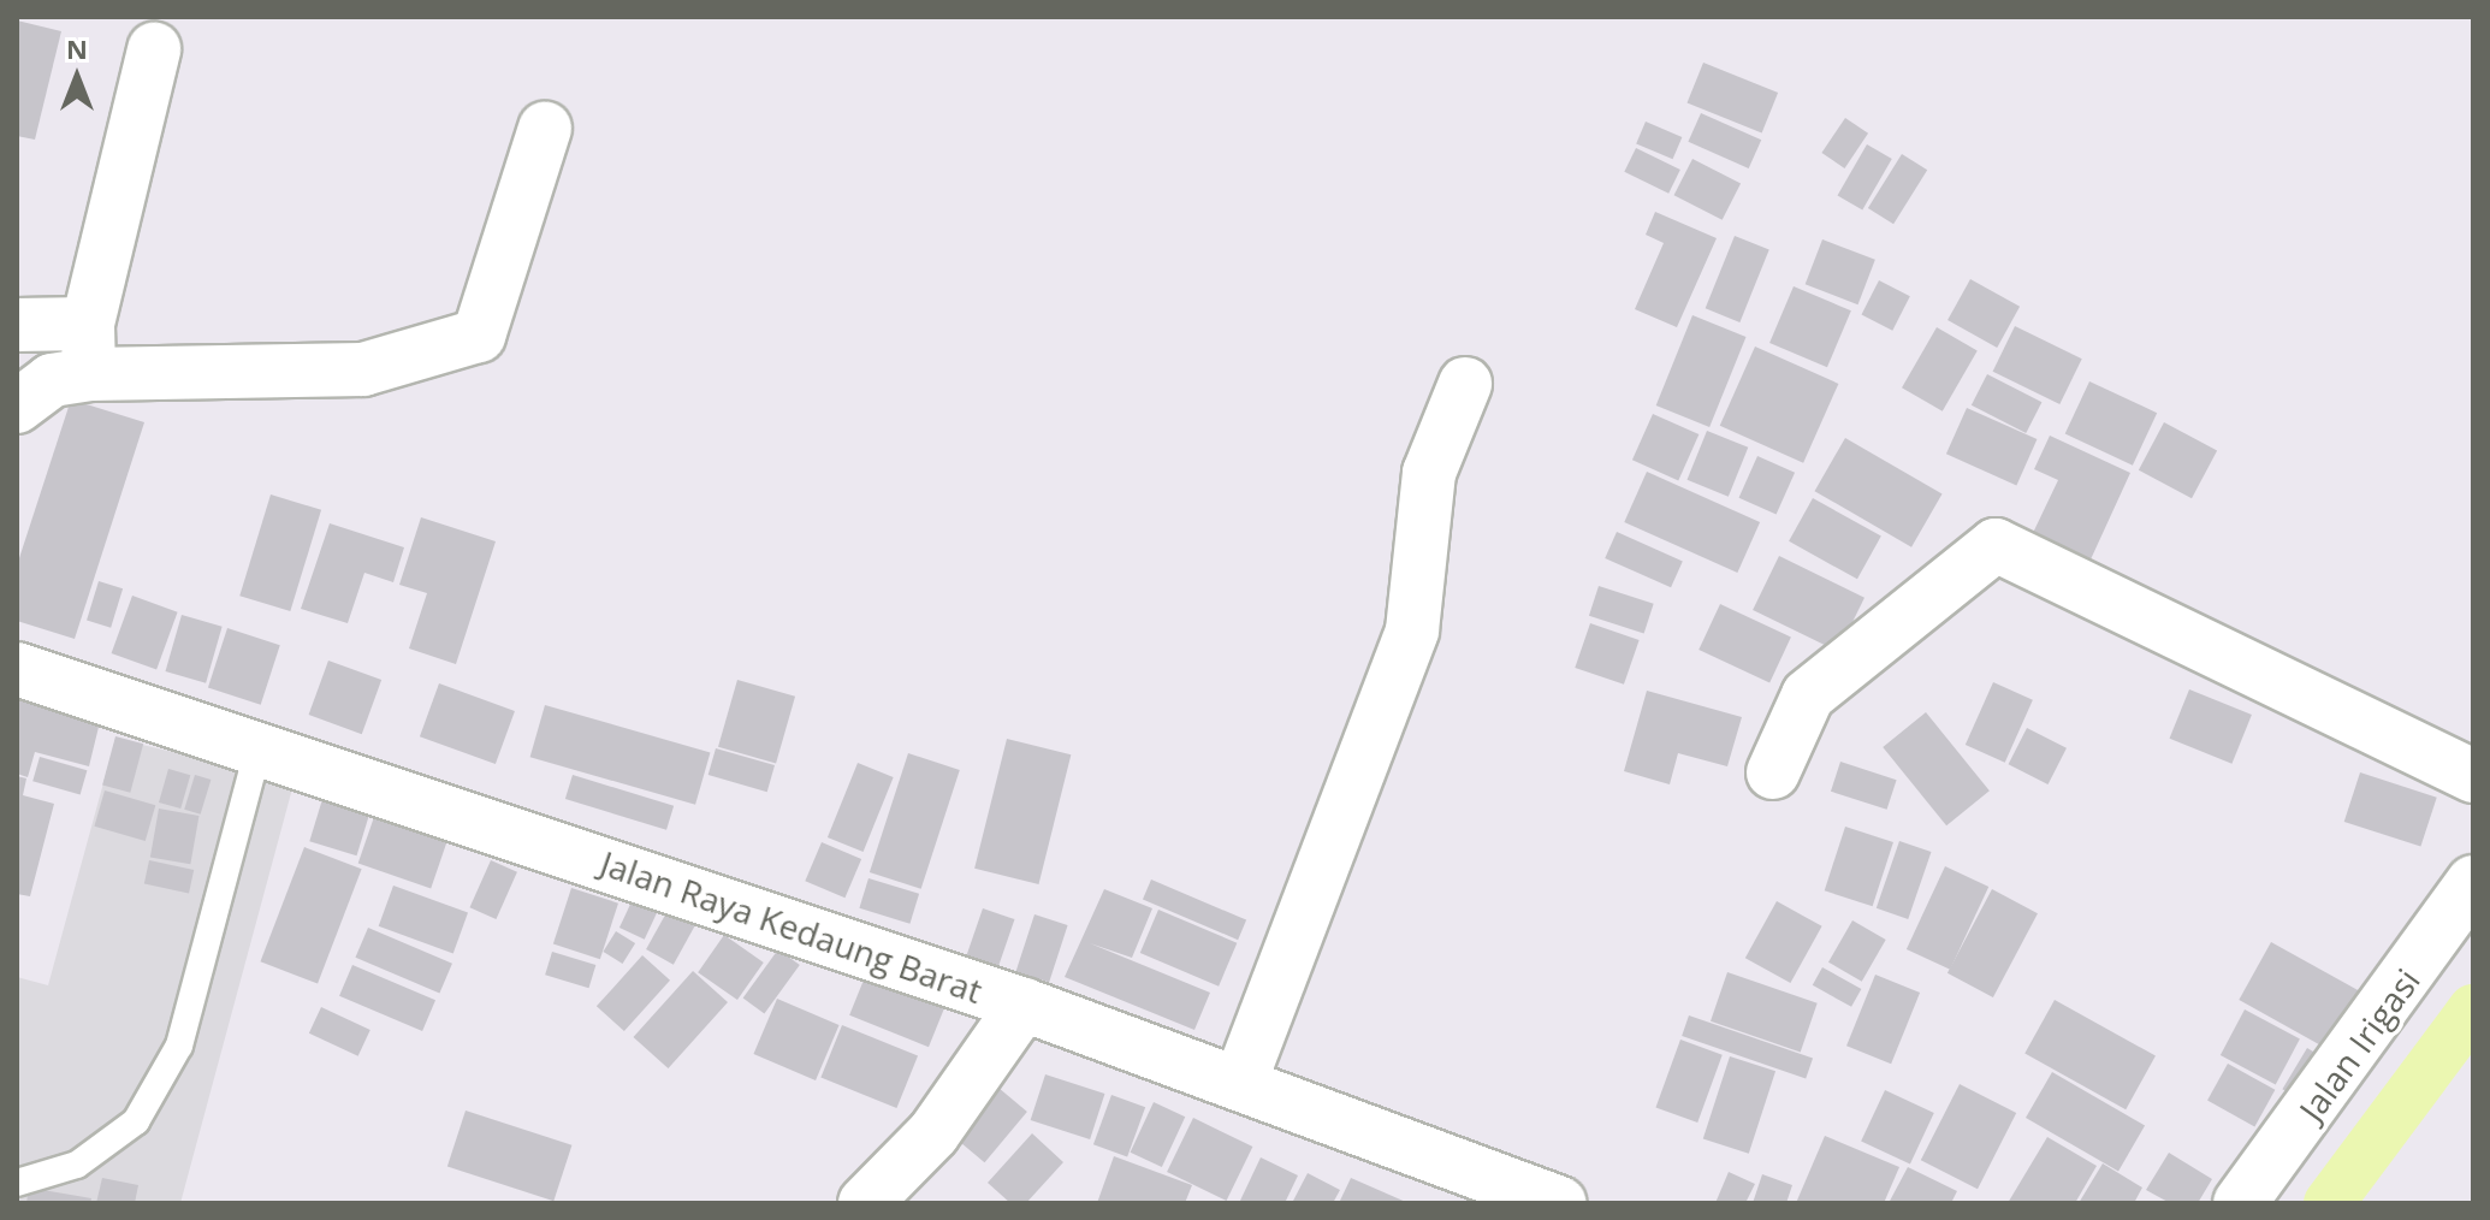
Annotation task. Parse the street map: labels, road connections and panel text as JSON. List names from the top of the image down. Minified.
{"streets":{"street":["Jalan Raya Kedaung Barat","Jalan Irigasi"]},"north":"top"}
